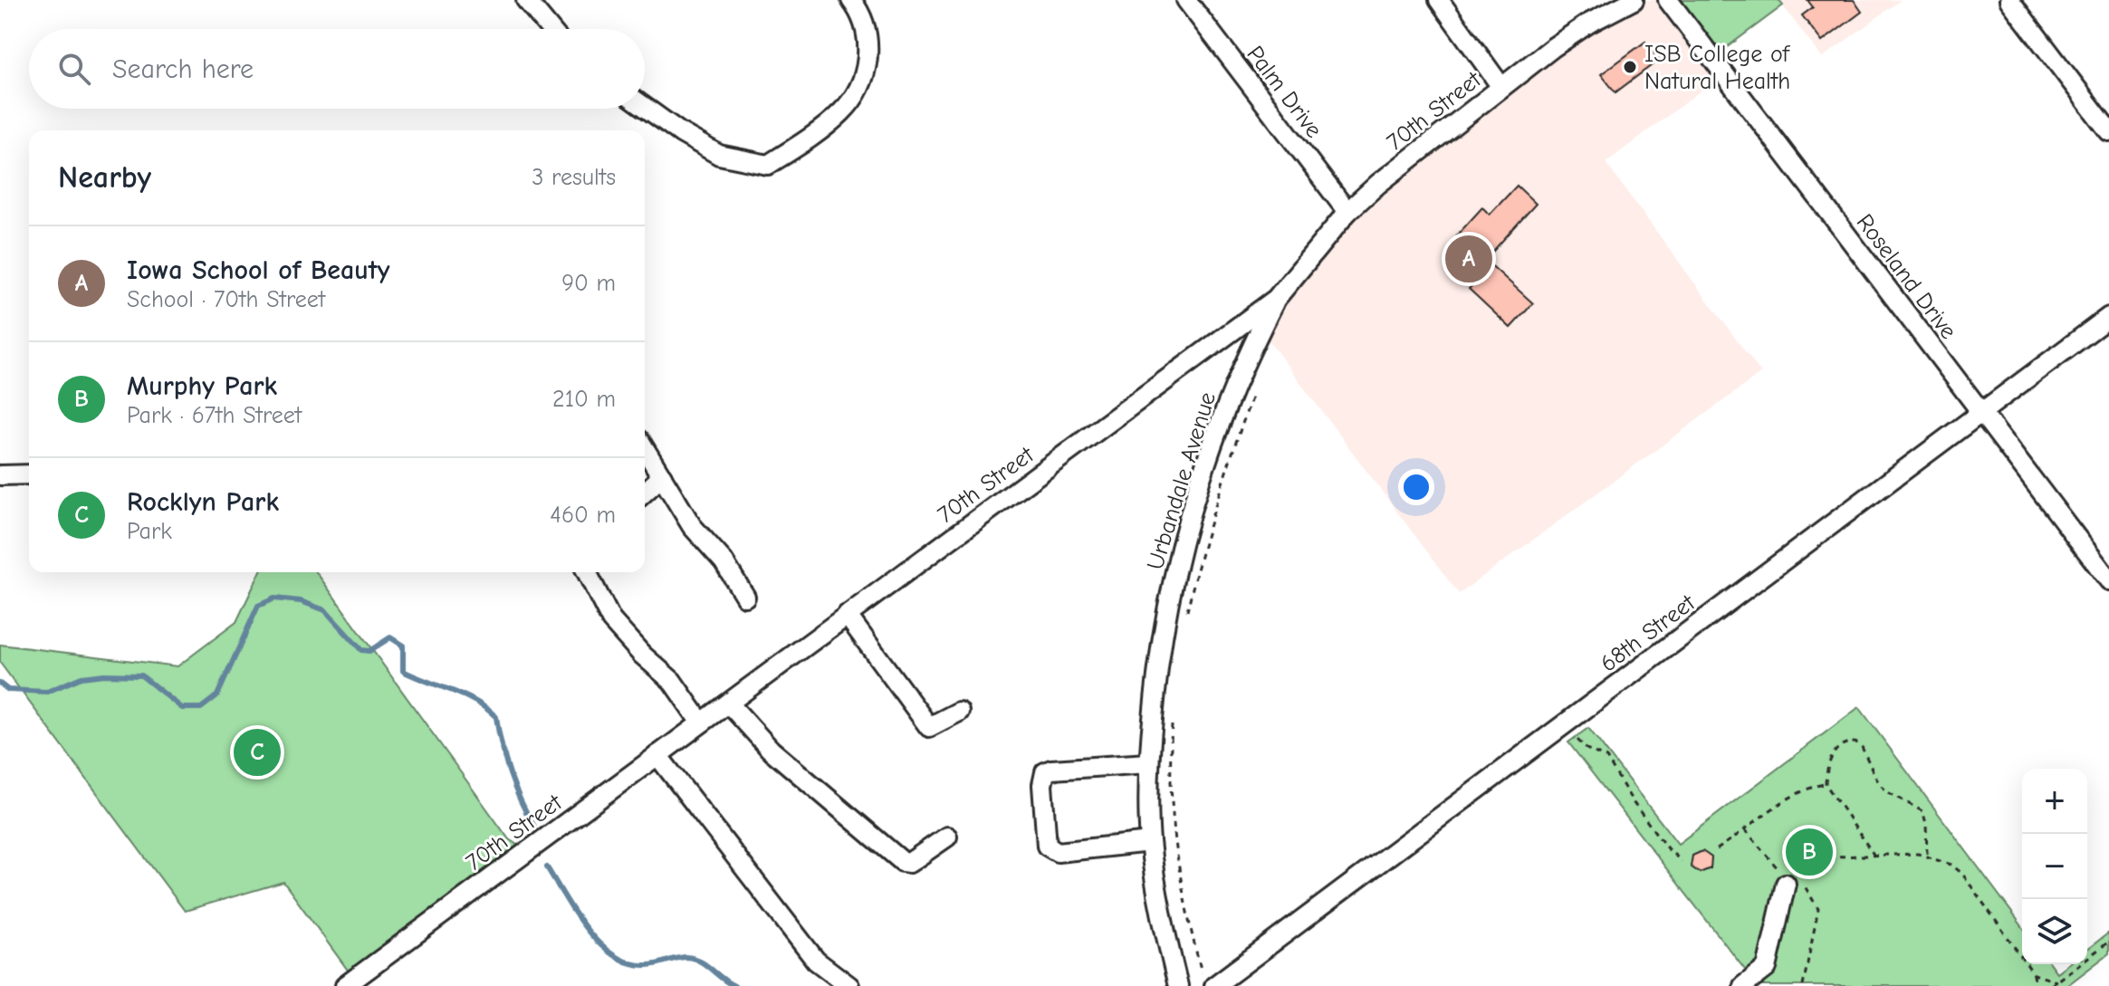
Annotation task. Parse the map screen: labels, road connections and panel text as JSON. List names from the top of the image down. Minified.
{"streets":{"street":["Palm Drive","70th Street","Roseland Drive","Urbandale Avenue","68th Street"]},"crossings":[["Palm Drive","70th Street"],["70th Street","Urbandale Avenue"],["Roseland Drive","68th Street"]],"places":["ISB College of Natural Health"],"page":{"search":"Search here","heading":["Nearby","3 results"],"list":[{"mark":"A","name":"Iowa School of Beauty","note":"School · 70th Street","value":"90 m"},{"mark":"B","name":"Murphy Park","note":"Park · 67th Street","value":"210 m"},{"mark":"C","name":"Rocklyn Park","note":"Park","value":"460 m"}],"pins":["A","C","B"],"map_buttons":["+","−"]}}
